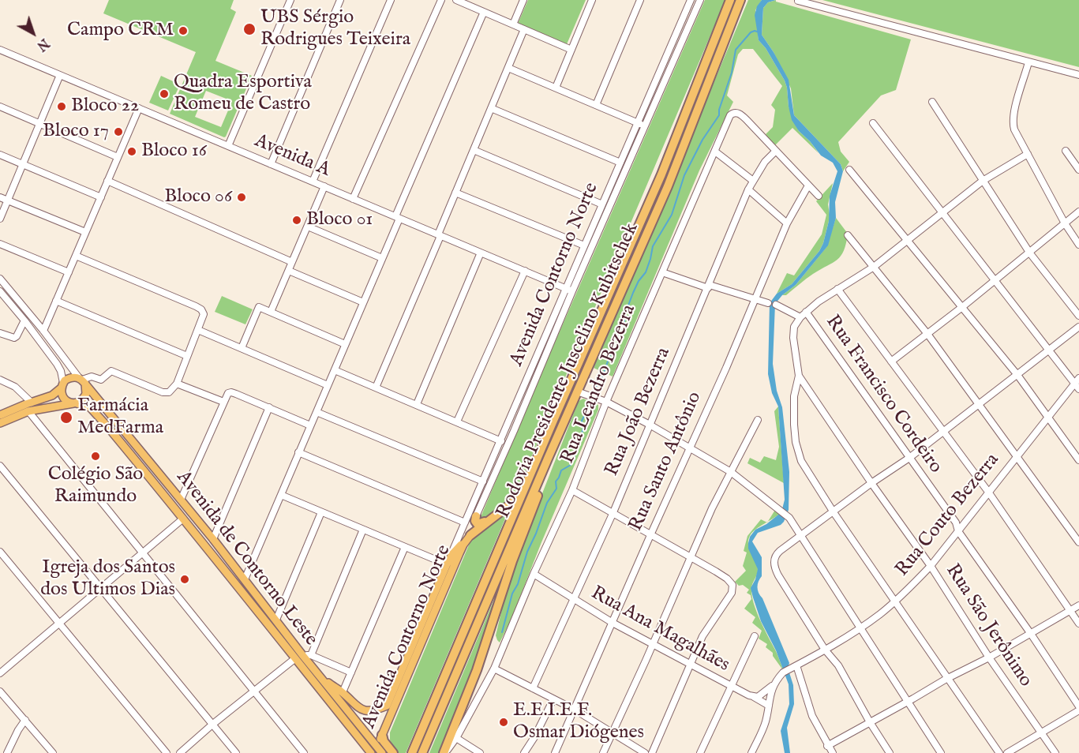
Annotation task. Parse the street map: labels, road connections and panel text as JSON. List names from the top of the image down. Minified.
{"streets":{"highway":["Rodovia Presidente Juscelino Kubitschek"],"main road":["Avenida Contorno Norte","Avenida de Contorno Leste"],"street":["Avenida A","Rua Leandro Bezerra","Rua Francisco Cordeiro","Rua João Bezerra","Rua Santo Antônio","Rua Couto Bezerra","Rua São Jerônimo","Rua Ana Magalhães"]},"crossings":[["Avenida A","Avenida Contorno Norte"],["Avenida Contorno Norte","Avenida de Contorno Leste"],["Rua Leandro Bezerra","Rua João Bezerra"],["Rua Leandro Bezerra","Rua Ana Magalhães"],["Rua Francisco Cordeiro","Rua Couto Bezerra"],["Rua João Bezerra","Rua Ana Magalhães"],["Rua Santo Antônio","Rua Ana Magalhães"],["Rua Couto Bezerra","Rua São Jerônimo"]],"places":["UBS Sérgio Rodrigues Teixeira","Campo CRM","Quadra Esportiva Romeu de Castro","Bloco 22","Bloco 17","Bloco 16","Bloco 06","Bloco 01","Farmácia MedFarma","Colégio São Raimundo","Igreja dos Santos dos Ultimos Dias","E.E.I.E.F. Osmar Diógenes"],"north":"bottom right"}
